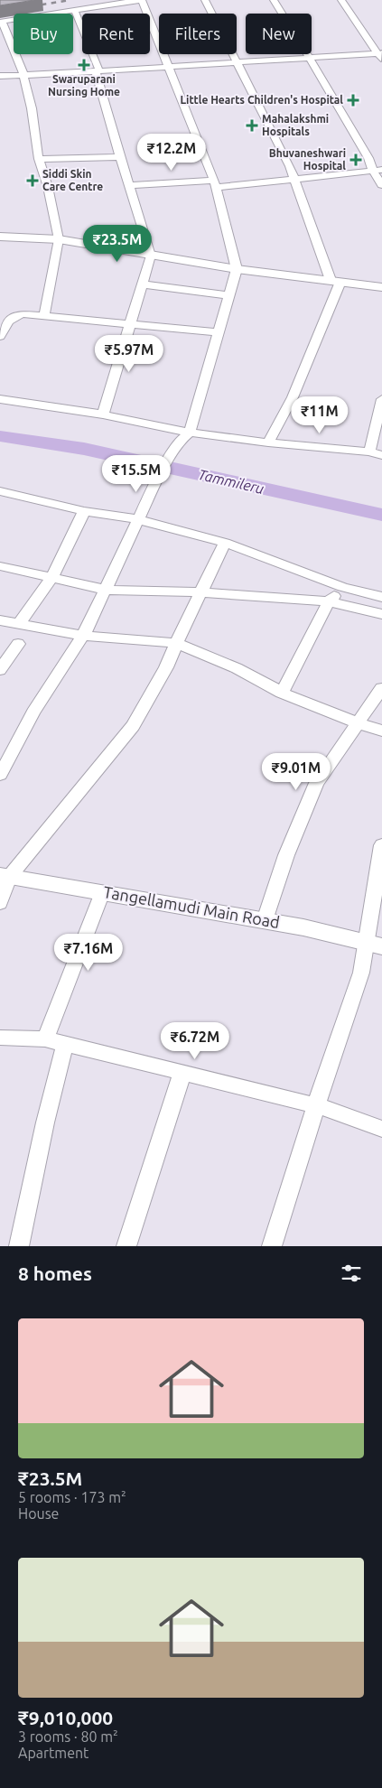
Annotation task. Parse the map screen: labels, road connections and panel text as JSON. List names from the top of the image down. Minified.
{"streets":{"main road":["Tangellamudi Main Road"]},"water":["Tammileru"],"places":{"health":["Swaruparani Nursing Home","Little Hearts Children's Hospital","Mahalakshmi Hospitals","Bhuvaneshwari Hospital","Siddi Skin Care Centre"]},"page":{"chip":["Buy","Rent","Filters","New"],"price":["₹12.2M","₹23.5M","₹5.97M","₹11M","₹15.5M","₹9.01M","₹7.16M","₹6.72M"],"heading":"8 homes","list":[{"name":"₹23.5M","note":"5 rooms · 173 m² · House"},{"name":"₹9,010,000","note":"3 rooms · 80 m² · Apartment"}]}}
